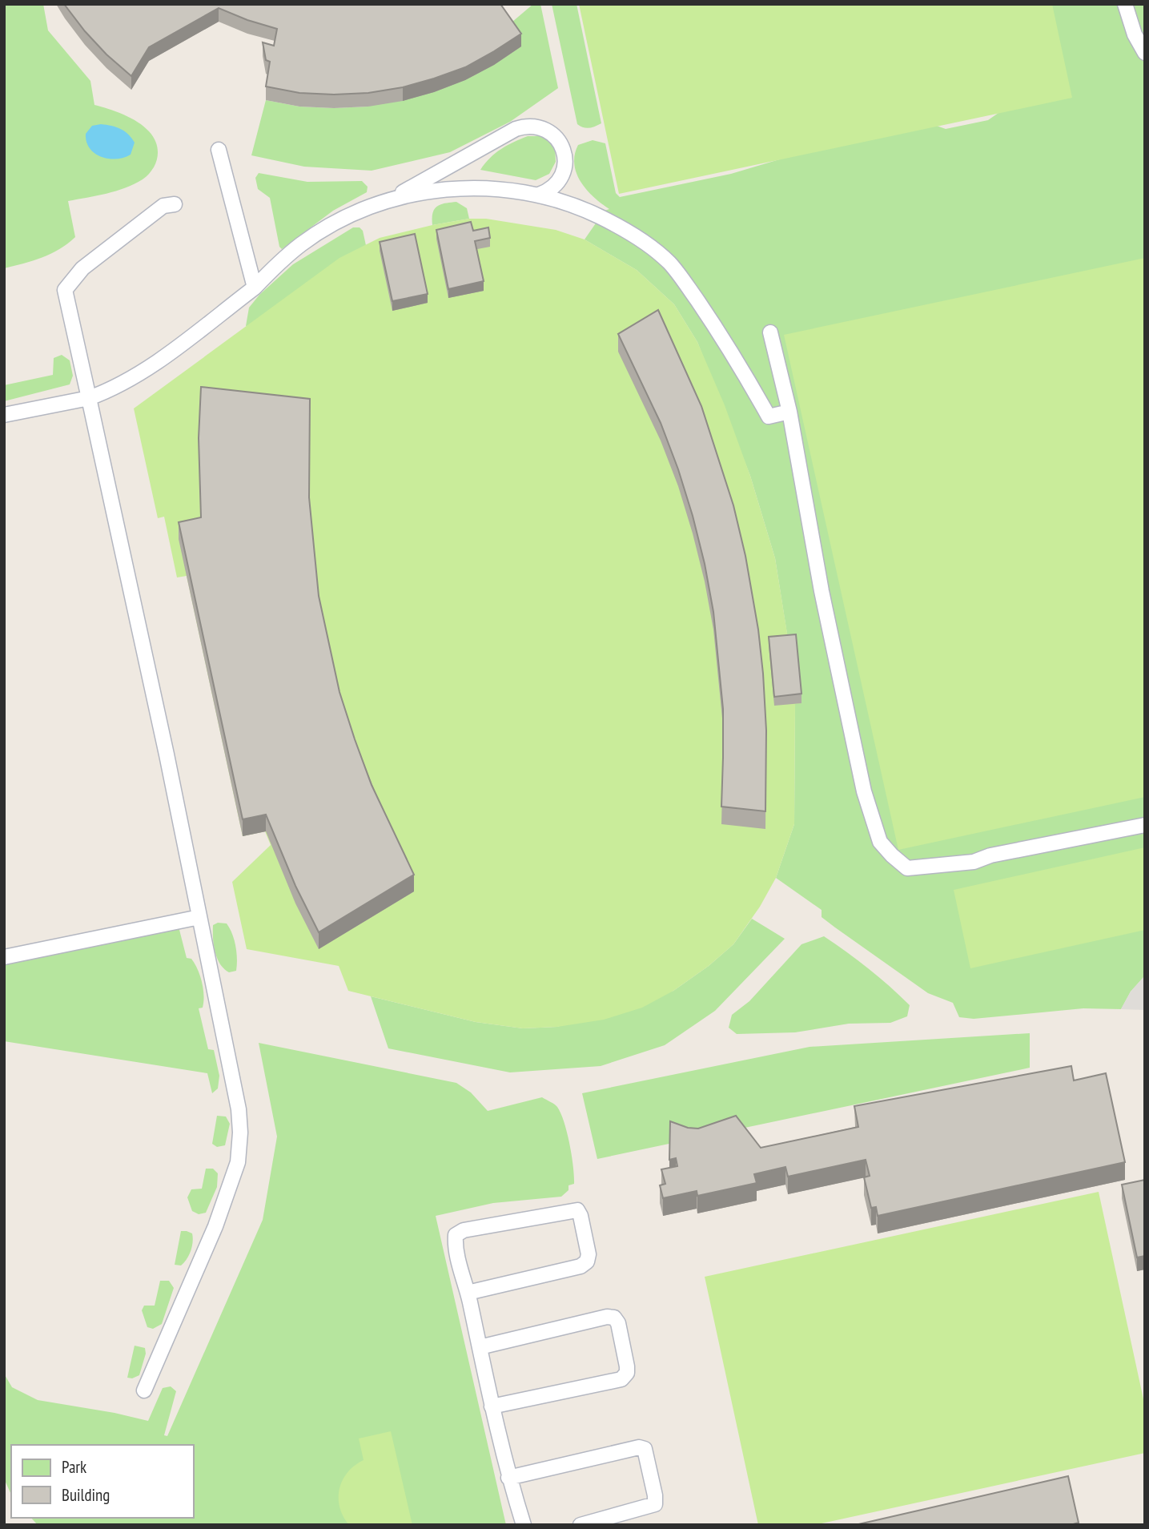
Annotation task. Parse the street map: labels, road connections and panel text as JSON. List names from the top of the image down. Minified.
{"legend":["Park","Building"]}
